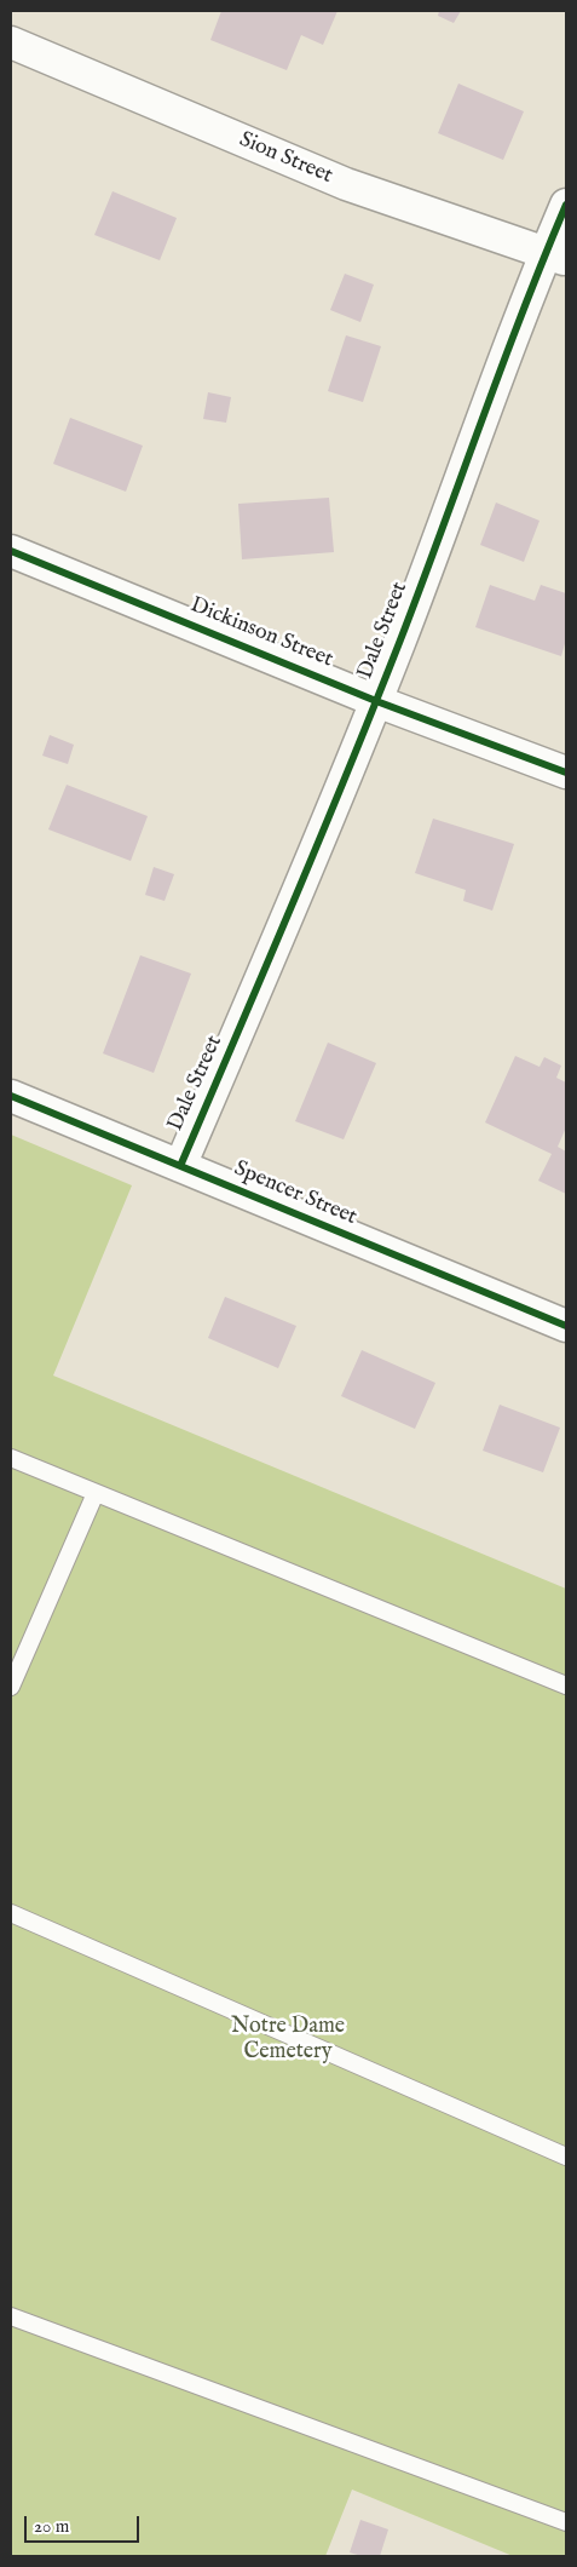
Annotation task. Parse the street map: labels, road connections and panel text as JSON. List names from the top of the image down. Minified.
{"streets":{"street":["Sion Street","Dale Street","Dickinson Street","Spencer Street"]},"crossings":[["Sion Street","Dale Street"],["Dale Street","Dickinson Street"],["Dale Street","Spencer Street"]],"parks":["Notre Dame Cemetery"],"scale_bar":"20 m"}
